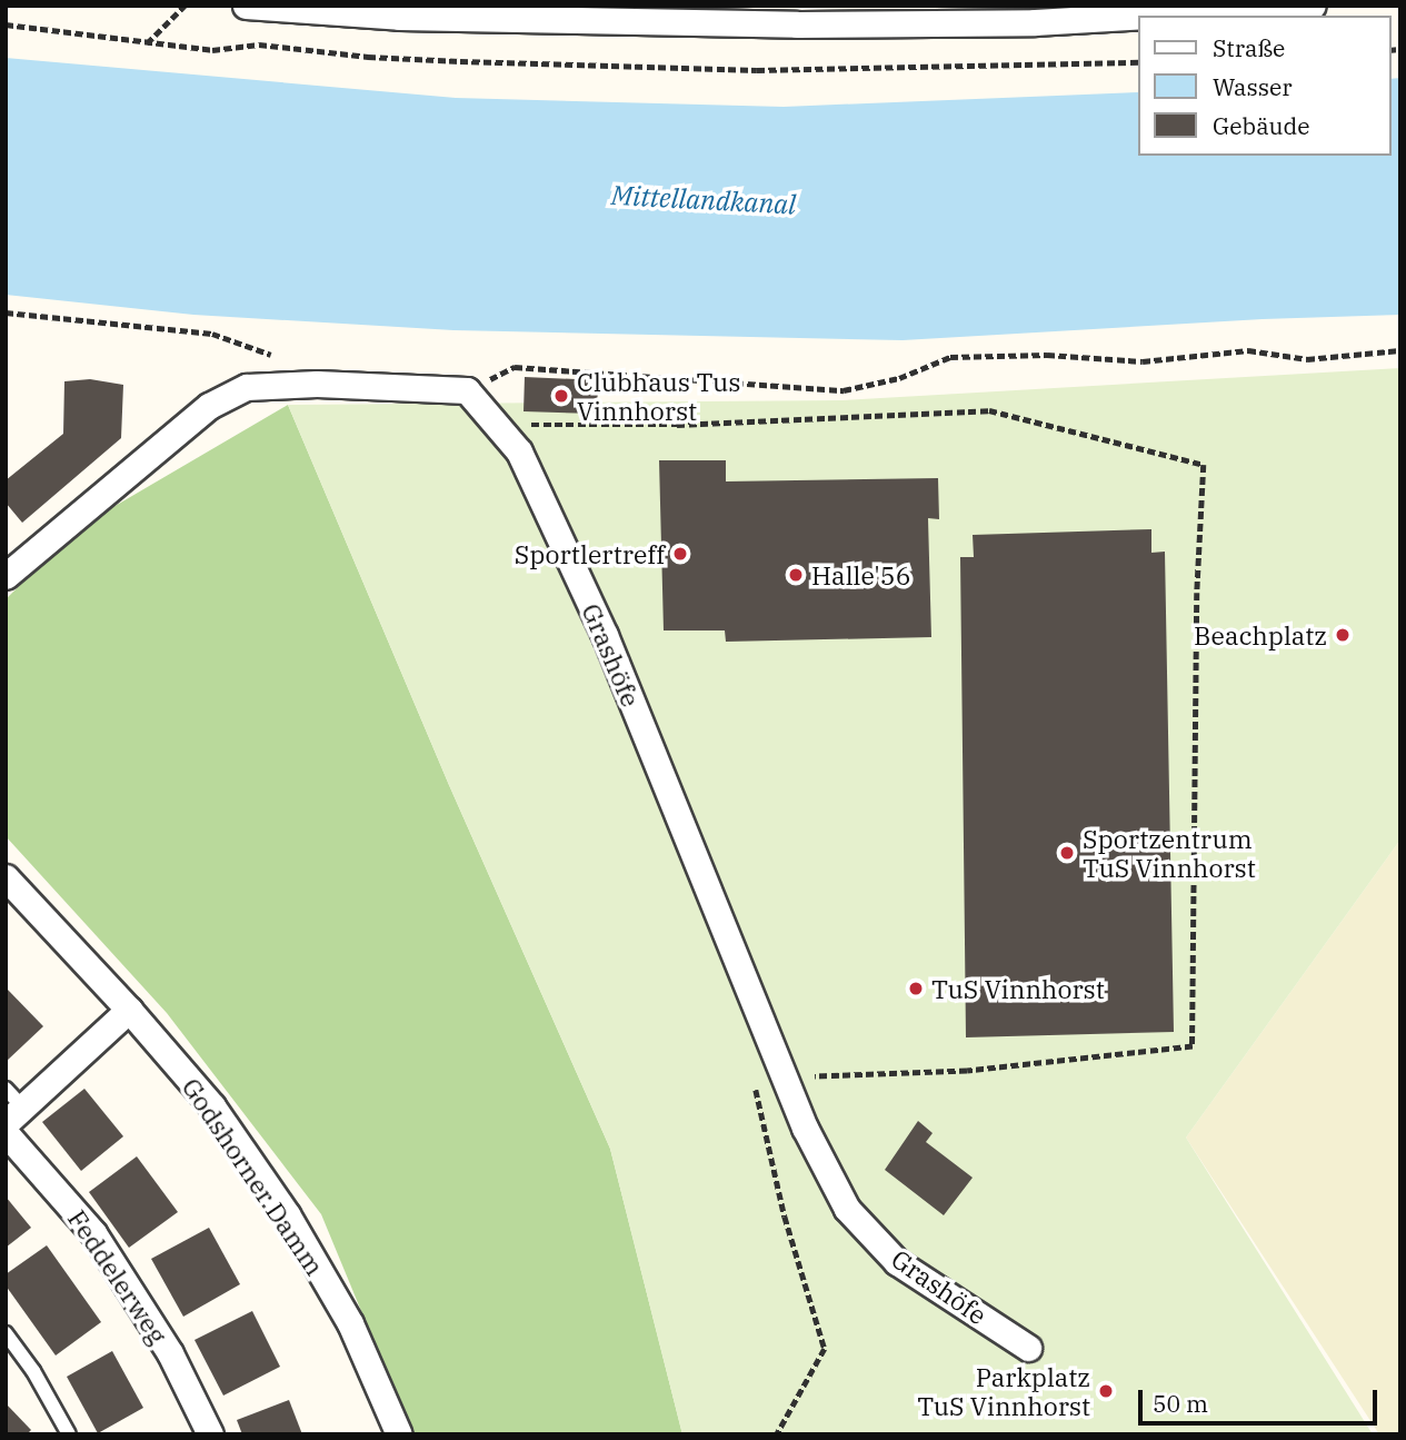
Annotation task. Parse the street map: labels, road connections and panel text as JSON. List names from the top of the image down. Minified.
{"streets":{"street":["Grashöfe","Godshorner Damm","Feddelerweg"]},"water":["Mittellandkanal"],"places":["Clubhaus Tus Vinnhorst","Sportlertreff","Halle'56","Beachplatz","Sportzentrum TuS Vinnhorst","TuS Vinnhorst","Parkplatz TuS Vinnhorst"],"legend":["Straße","Wasser","Gebäude"],"scale_bar":"50 m"}
